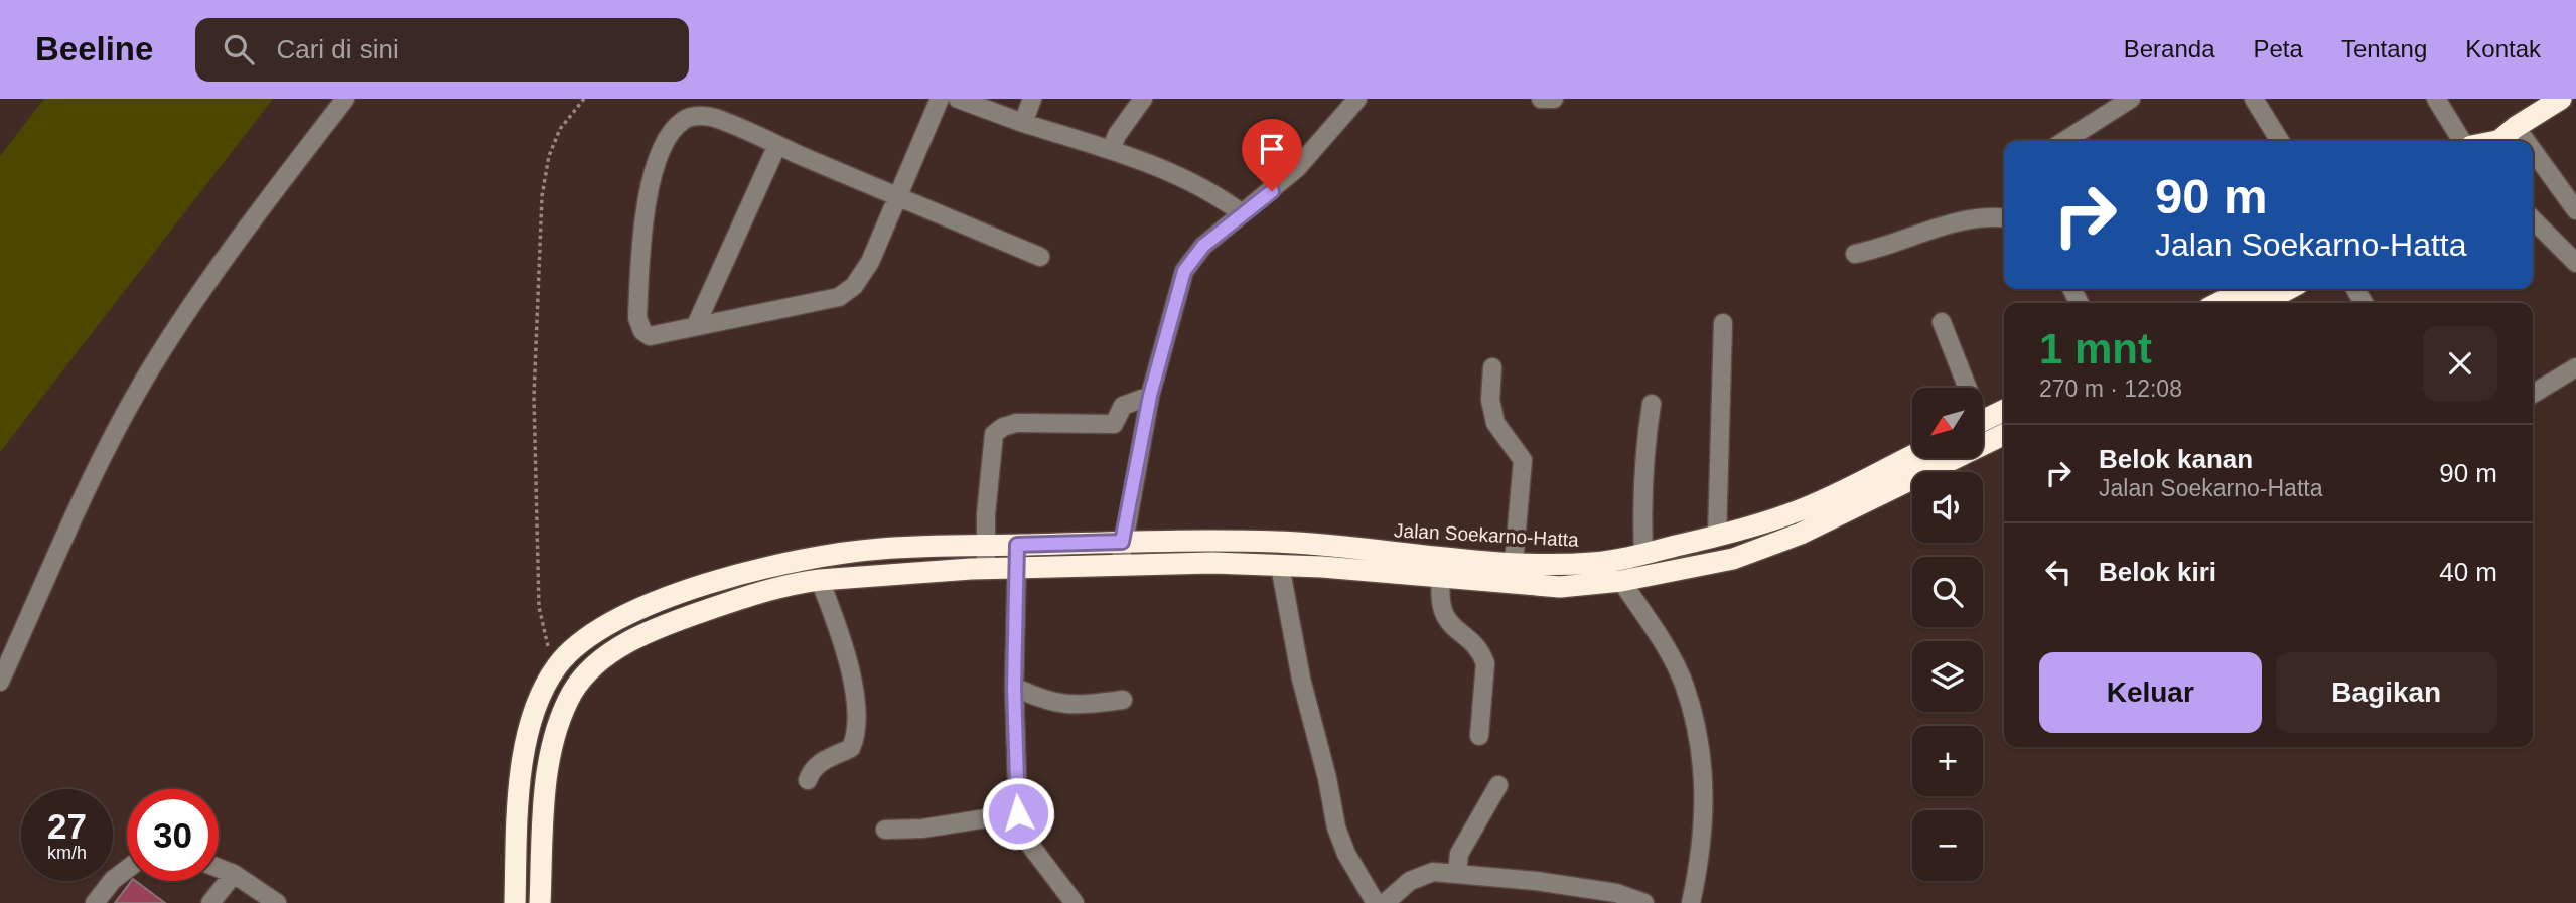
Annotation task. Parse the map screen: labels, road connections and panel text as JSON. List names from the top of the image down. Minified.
{"streets":{"highway":["Jalan Soekarno-Hatta"]},"north":"bottom left","page":{"header":"Beeline","search":"Cari di sini","nav":["Beranda","Peta","Tentang","Kontak"],"turn":["90 m","Jalan Soekarno-Hatta"],"heading":["1 mnt","270 m · 12:08"],"map_buttons":["+","−"],"list":[{"name":"Belok kanan","note":"Jalan Soekarno-Hatta","value":"90 m"},{"name":"Belok kiri","value":"40 m"}],"buttons":["Keluar","Bagikan"],"speed":"27 km/h","limit":"30"}}
